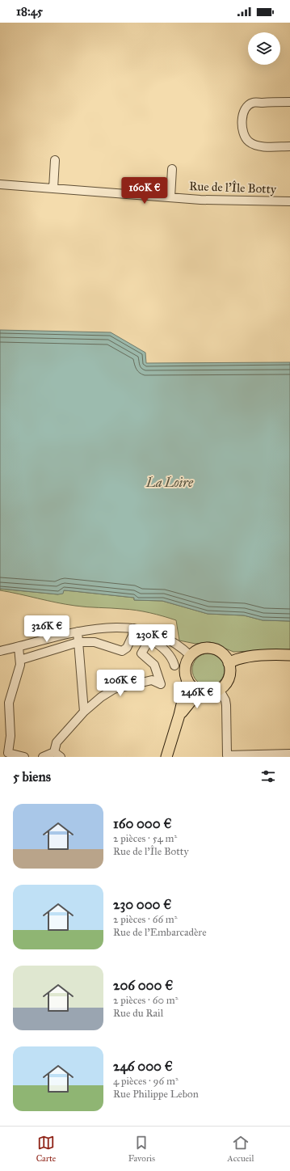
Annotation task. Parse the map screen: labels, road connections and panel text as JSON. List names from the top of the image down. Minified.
{"streets":{"street":["Rue de l'Île Botty"]},"water":["La Loire"],"page":{"status":"18:45","price":["160K €","326K €","230K €","206K €","246K €"],"heading":"5 biens","list":[{"name":"160 000 €","note":"2 pièces · 54 m² · Rue de l'Île Botty"},{"name":"230 000 €","note":"2 pièces · 66 m² · Rue de l'Embarcadère"},{"name":"206 000 €","note":"2 pièces · 60 m² · Rue du Rail"},{"name":"246 000 €","note":"4 pièces · 96 m² · Rue Philippe Lebon"}],"tabs":["Carte","Favoris","Accueil"]}}
